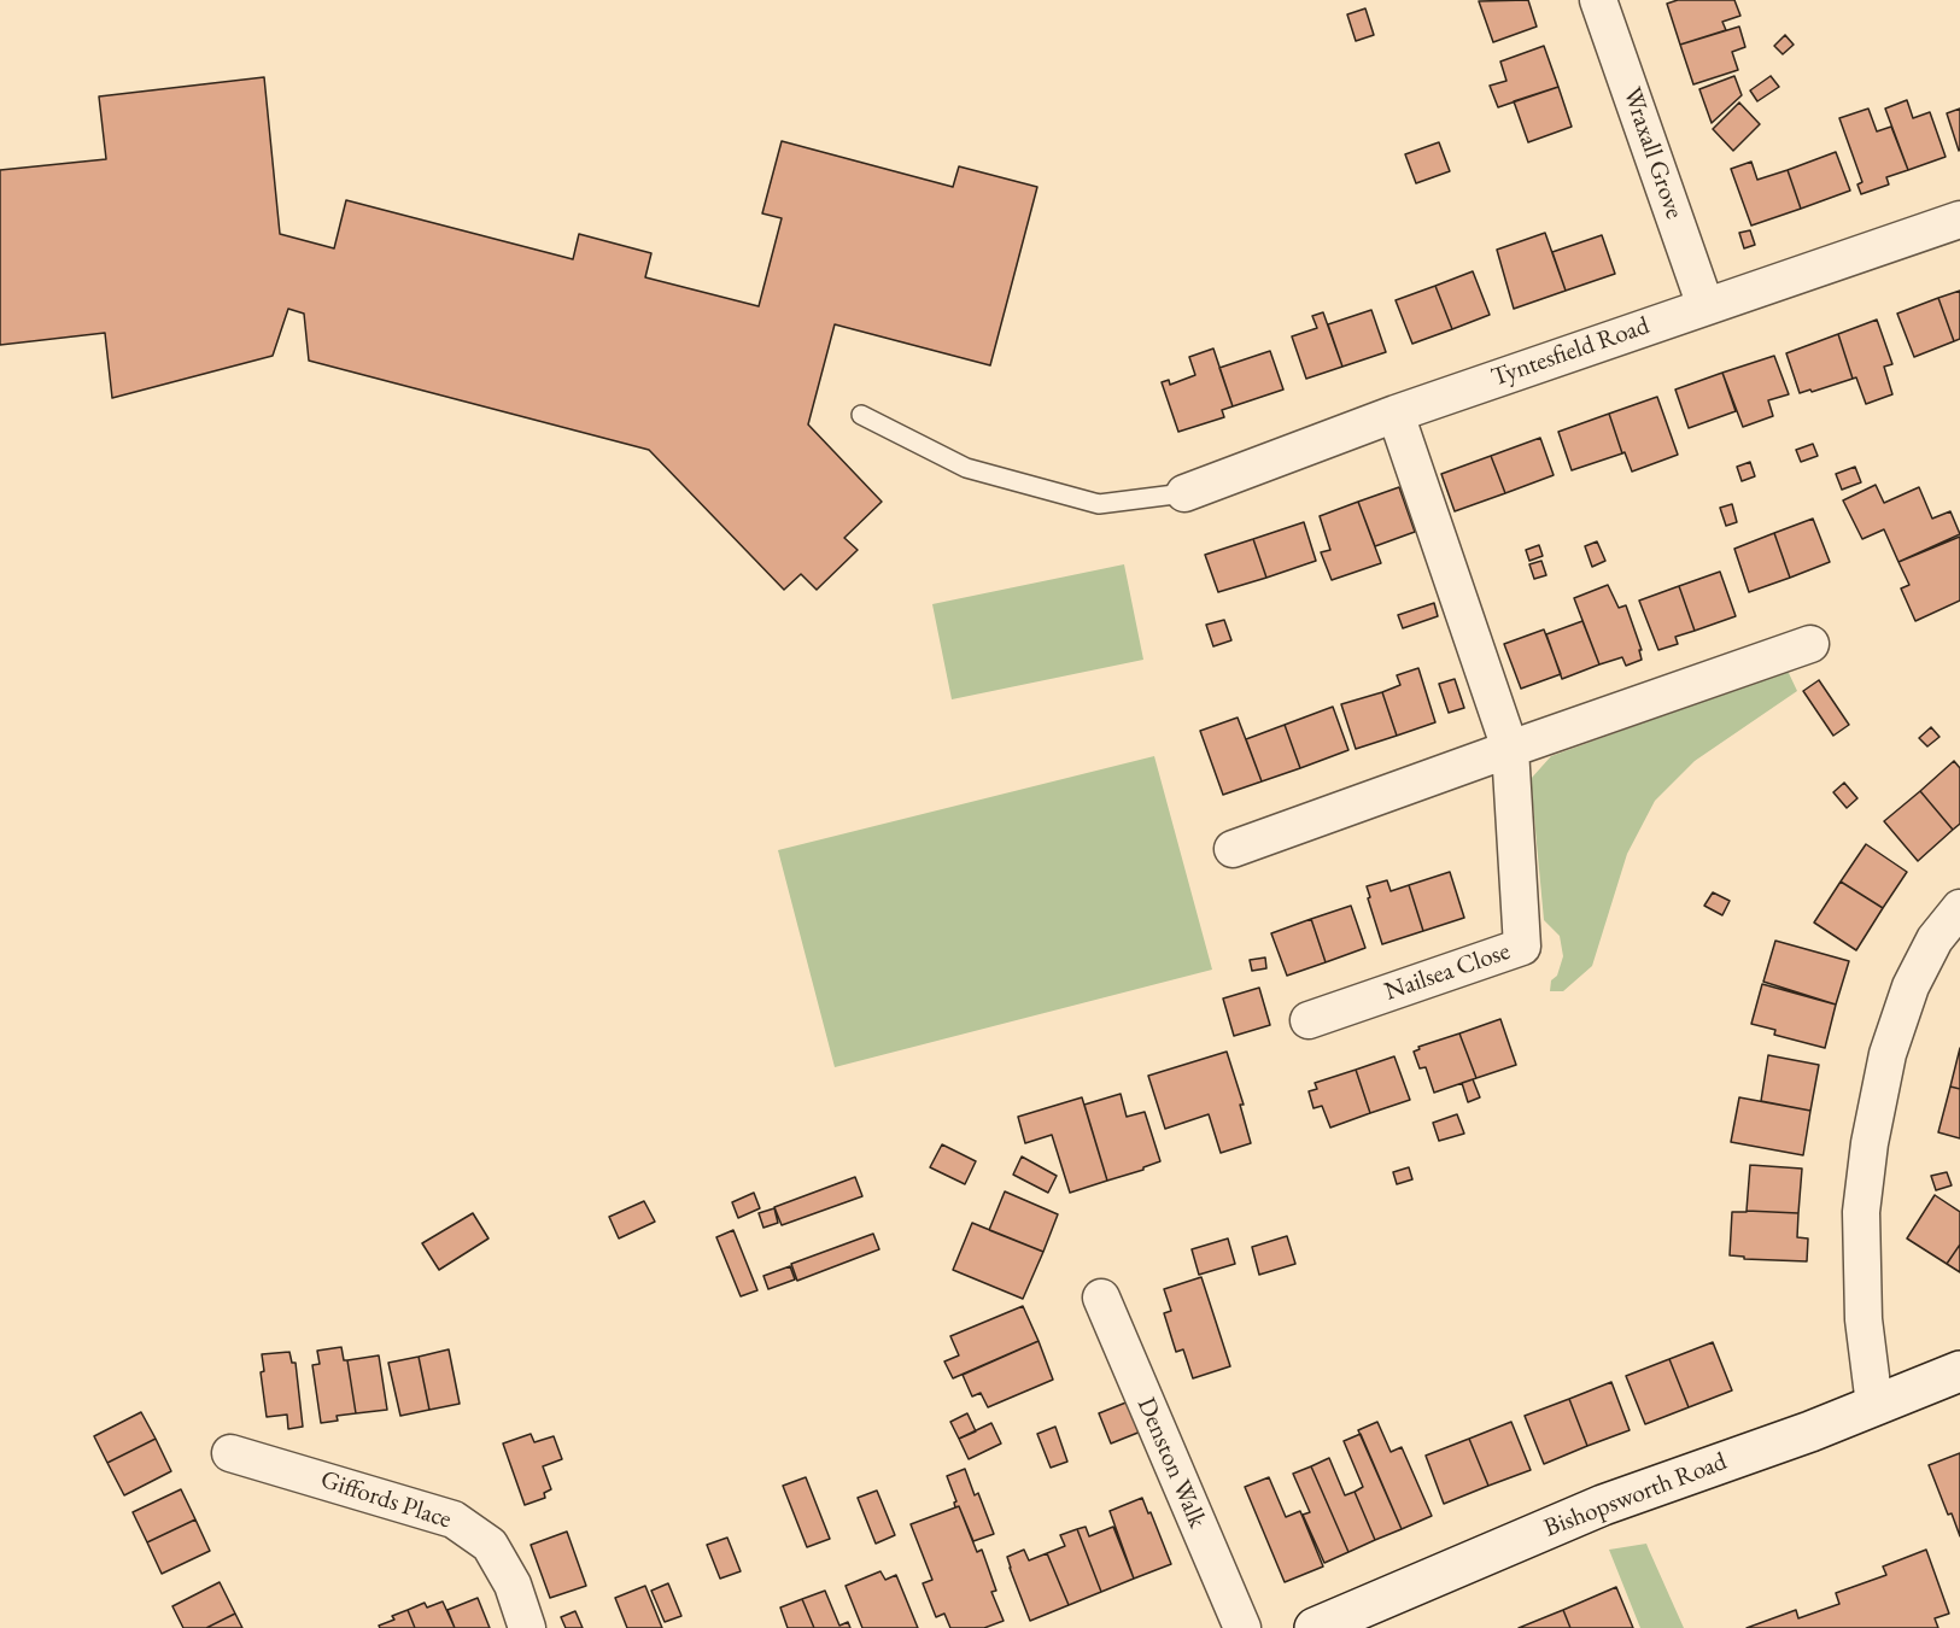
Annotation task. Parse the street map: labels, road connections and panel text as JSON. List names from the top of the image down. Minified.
{"streets":{"street":["Wraxall Grove","Tyntesfield Road","Nailsea Close","Denston Walk","Bishopsworth Road","Giffords Place"]},"crossings":[["Wraxall Grove","Tyntesfield Road"],["Tyntesfield Road","Nailsea Close"]]}
